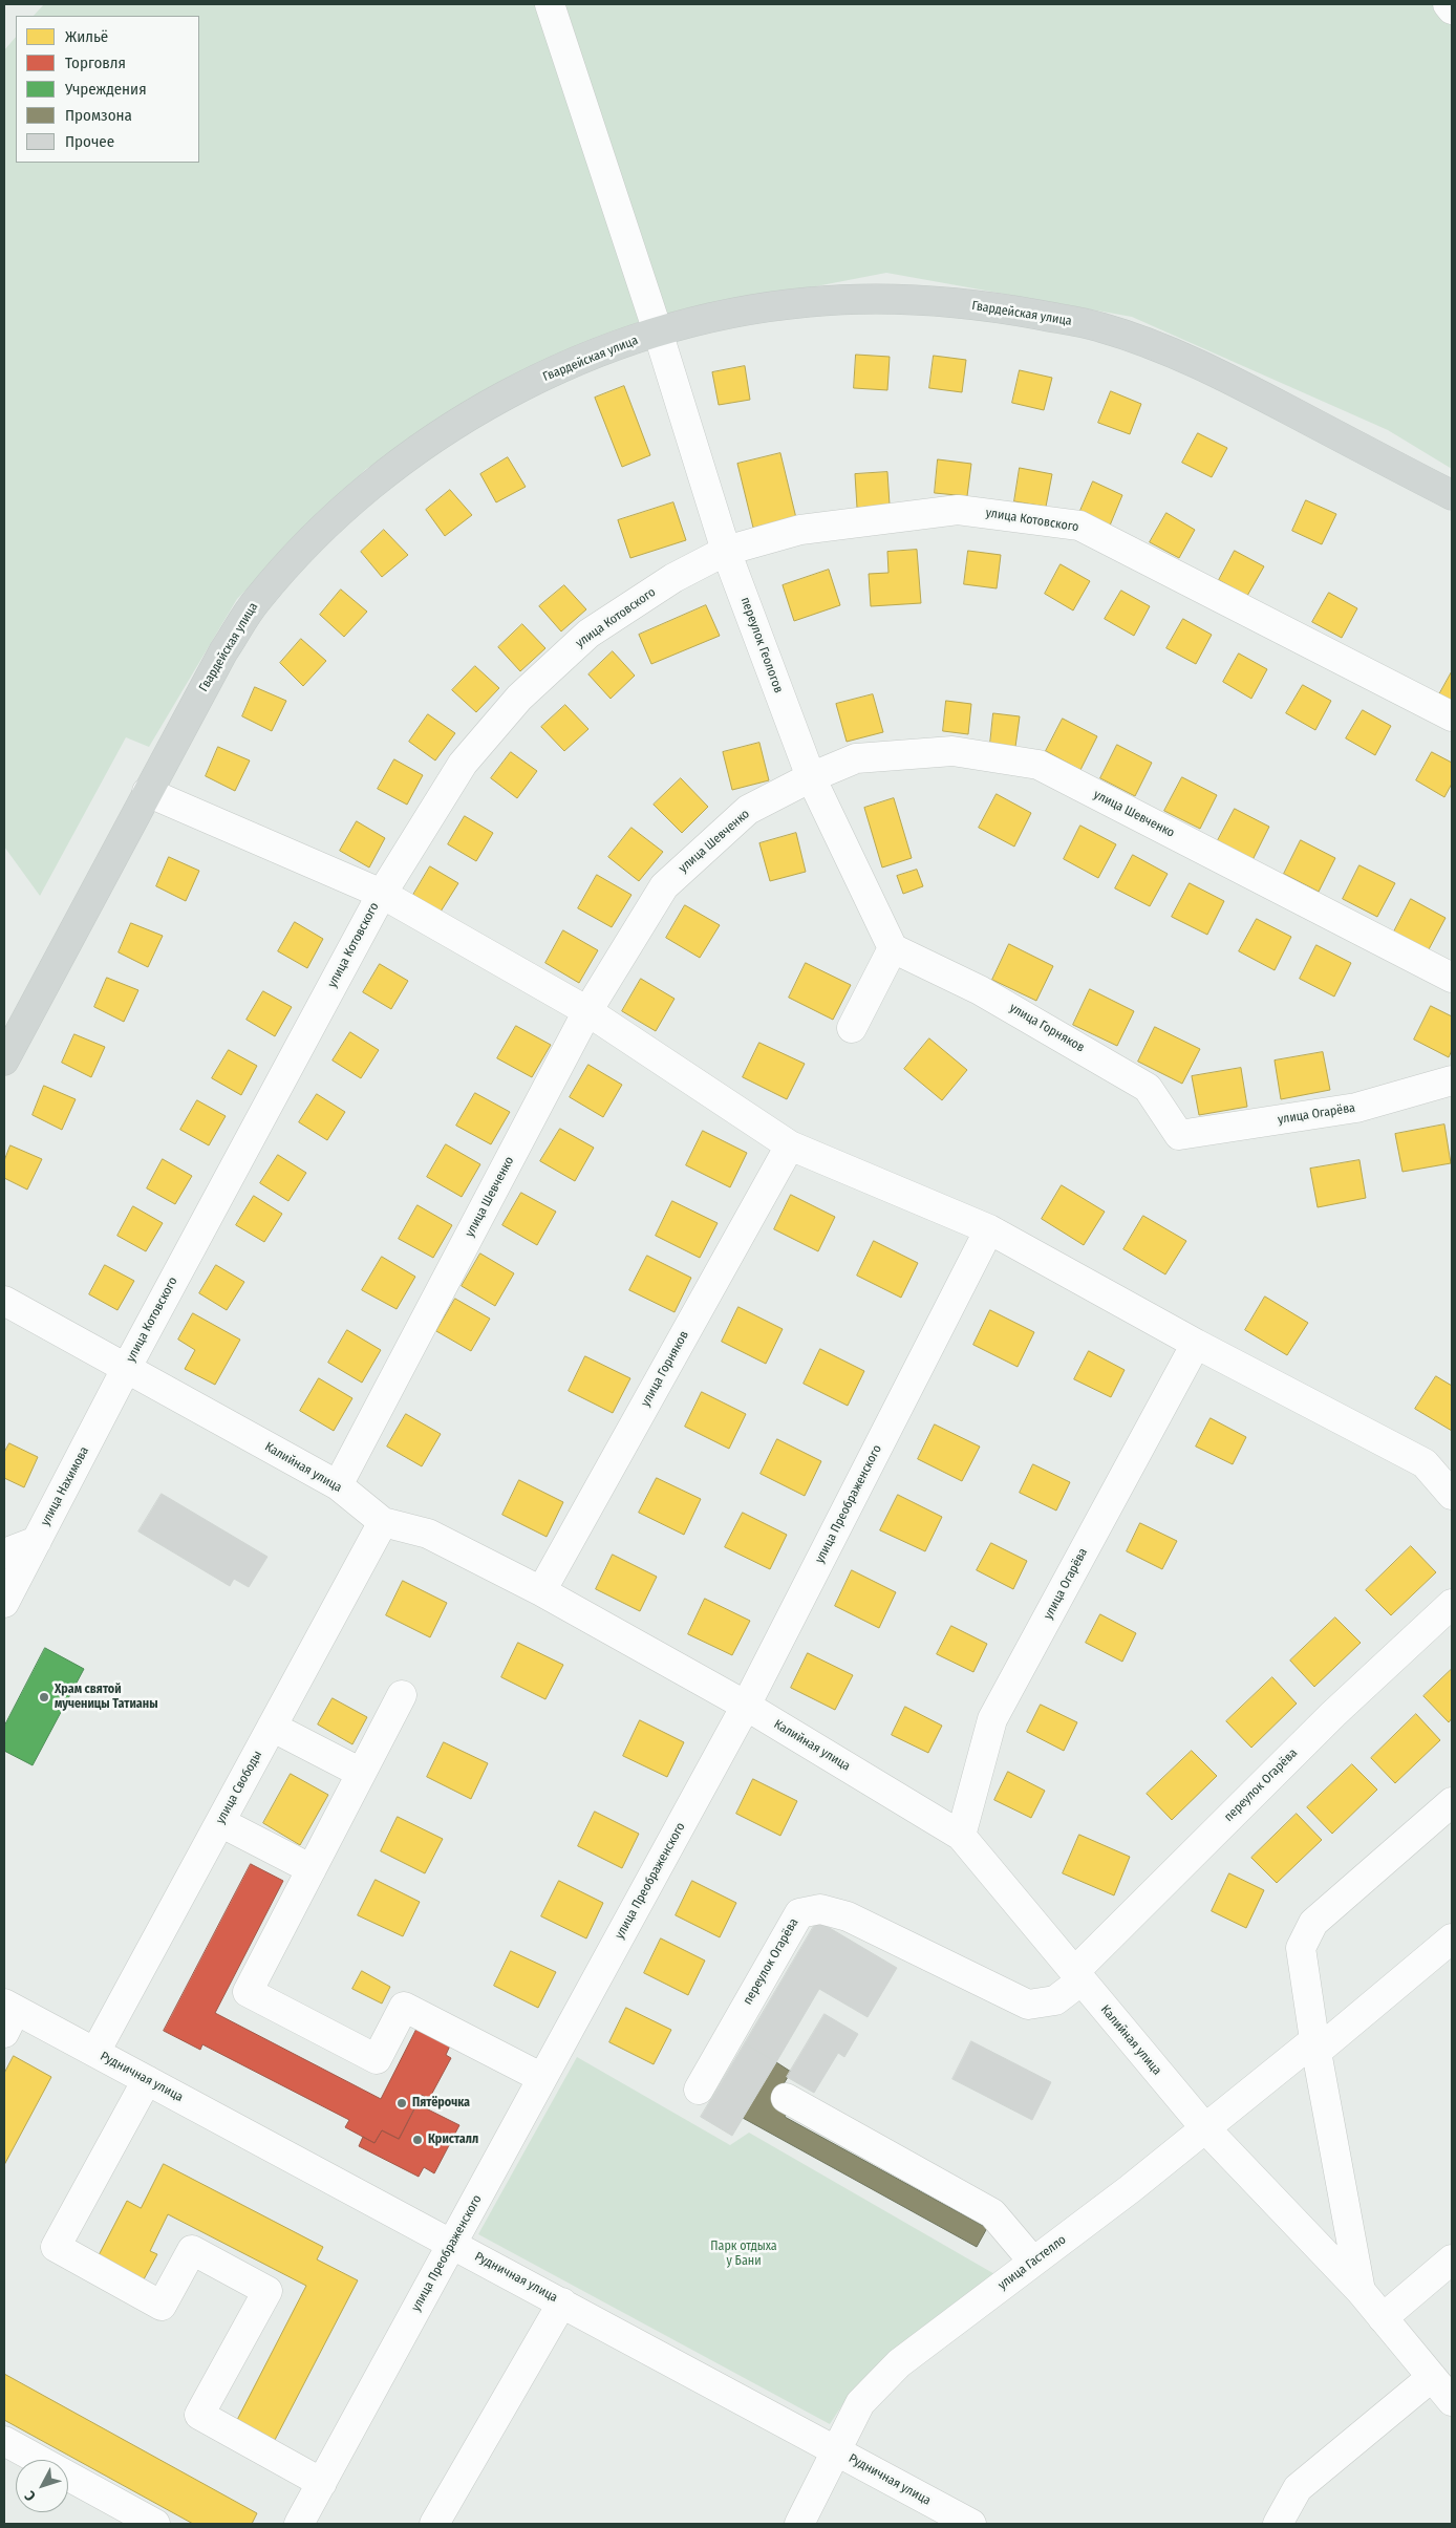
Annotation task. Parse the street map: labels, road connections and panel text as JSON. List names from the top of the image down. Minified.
{"streets":{"main road":["Гвардейская улица"],"street":["улица Котовского","переулок Геологов","улица Шевченко","улица Горняков","улица Огарёва","Калийная улица","улица Нахимова","улица Преображенского","переулок Огарёва","улица Свободы","Рудничная улица","улица Гастелло"]},"crossings":[["Гвардейская улица","переулок Геологов"],["улица Котовского","переулок Геологов"],["улица Котовского","Калийная улица"],["улица Котовского","улица Нахимова"],["переулок Геологов","улица Шевченко"],["переулок Геологов","улица Горняков"],["улица Шевченко","Калийная улица"],["улица Горняков","улица Огарёва"],["улица Горняков","Калийная улица"],["улица Огарёва","Калийная улица"],["Калийная улица","улица Нахимова"],["Калийная улица","улица Преображенского"],["Калийная улица","переулок Огарёва"],["Калийная улица","улица Свободы"],["Калийная улица","улица Гастелло"],["улица Преображенского","Рудничная улица"],["улица Свободы","Рудничная улица"],["Рудничная улица","улица Гастелло"]],"parks":["Парк отдыха у Бани"],"places":["Храм святой мученицы Татианы","Пятёрочка","Кристалл"],"legend":["Жильё","Торговля","Учреждения","Промзона","Прочее"],"north":"bottom left"}
